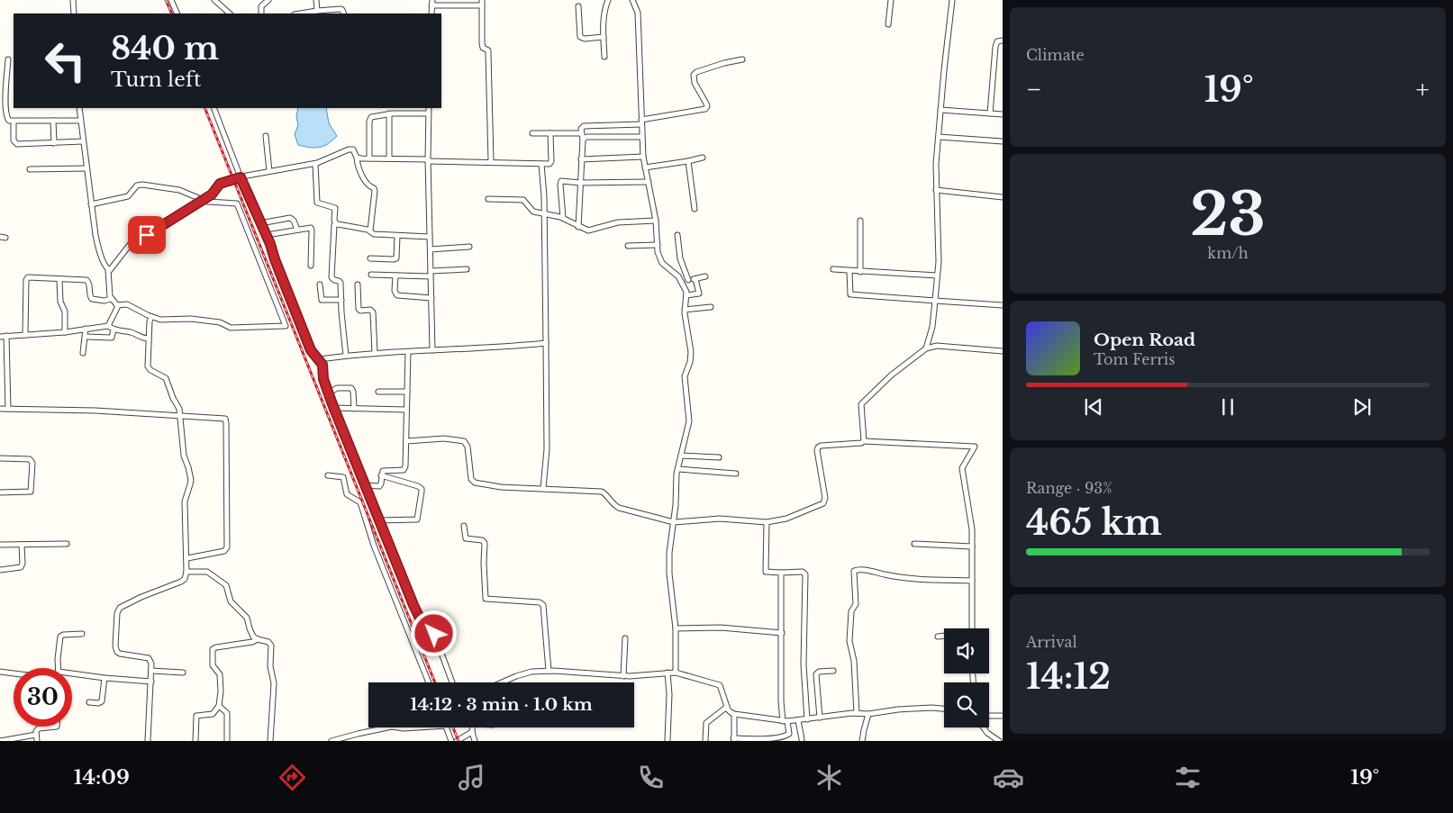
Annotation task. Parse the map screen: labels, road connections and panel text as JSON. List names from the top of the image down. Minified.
{"page":{"tile":["Climate",["23","km/h"],["Range · 93%","465 km"],["Arrival","14:12"]],"turn":["840 m","Turn left"],"heat":["−","19°","+"],"song":["Open Road","Tom Ferris"],"limit":"30","trip":"14:12 · 3 min · 1.0 km","tabs":["14:09","19°"]}}
